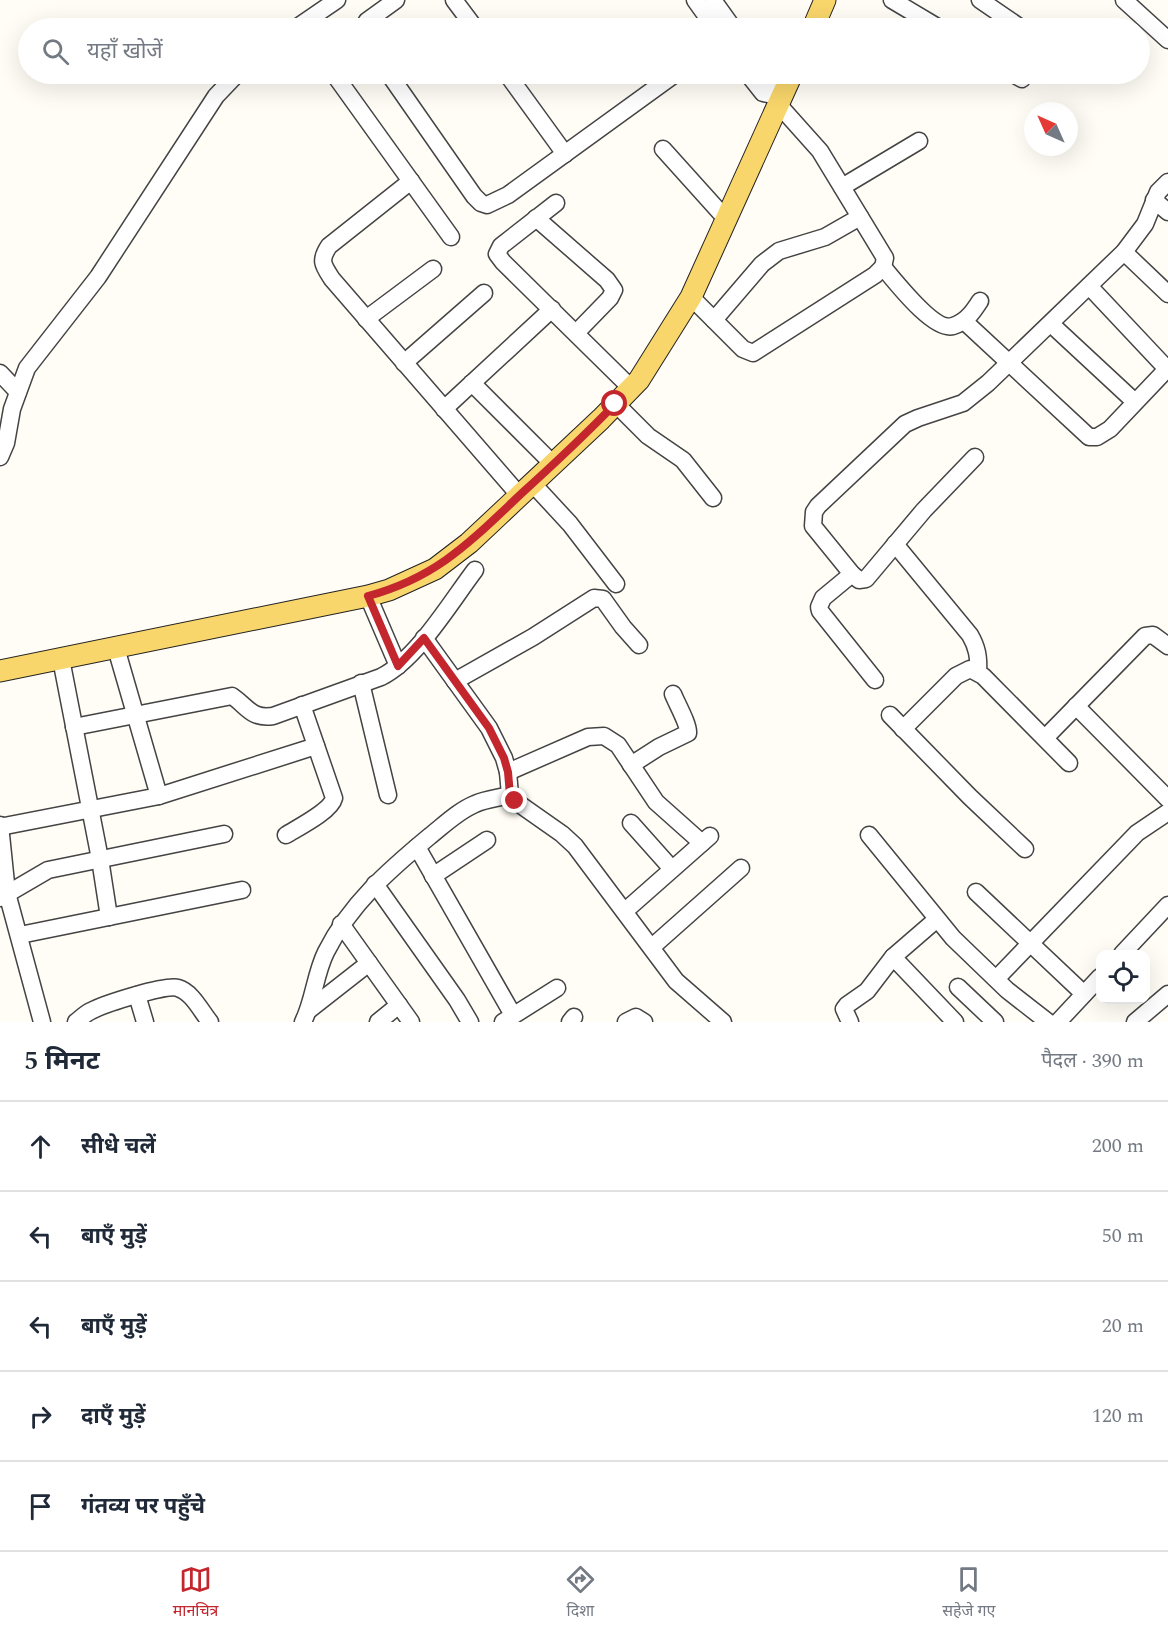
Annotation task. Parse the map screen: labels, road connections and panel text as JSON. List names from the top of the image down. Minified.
{"north":"top left","page":{"search":"यहाँ खोजें","heading":["5 मिनट","पैदल · 390 m"],"list":[["सीधे चलें","200 m"],["बाएँ मुड़ें","50 m"],["बाएँ मुड़ें","20 m"],["दाएँ मुड़ें","120 m"],"गंतव्य पर पहुँचे"],"nav":["मानचित्र","दिशा","सहेजे गए"]}}
